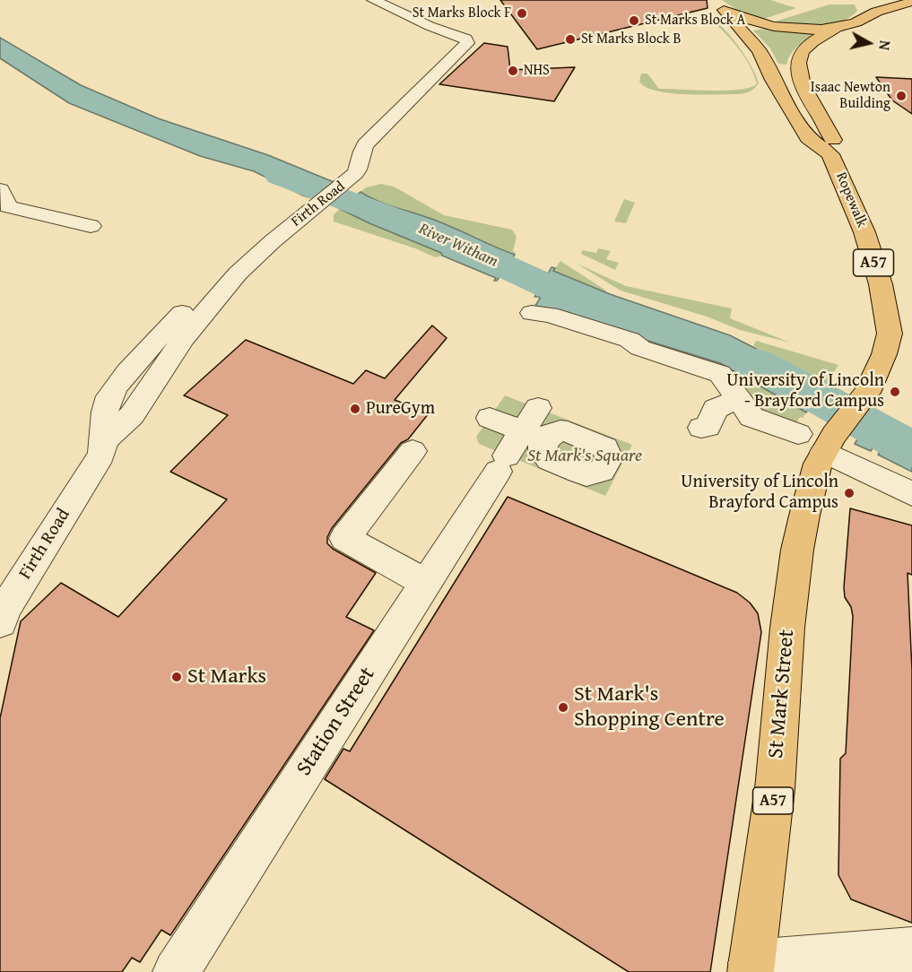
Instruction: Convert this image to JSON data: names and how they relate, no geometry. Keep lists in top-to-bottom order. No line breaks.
{"streets":{"main road":["Ropewalk","A57","St Mark Street"],"street":["Firth Road","Station Street"]},"crossings":[["Ropewalk","St Mark Street"]],"water":["River Witham"],"parks":["St Mark's Square"],"places":["St Marks Block F","St Marks Block A","St Marks Block B","NHS","Isaac Newton Building","University of Lincoln - Brayford Campus","PureGym","University of Lincoln Brayford Campus","St Marks","St Mark's Shopping Centre"],"north":"right"}
